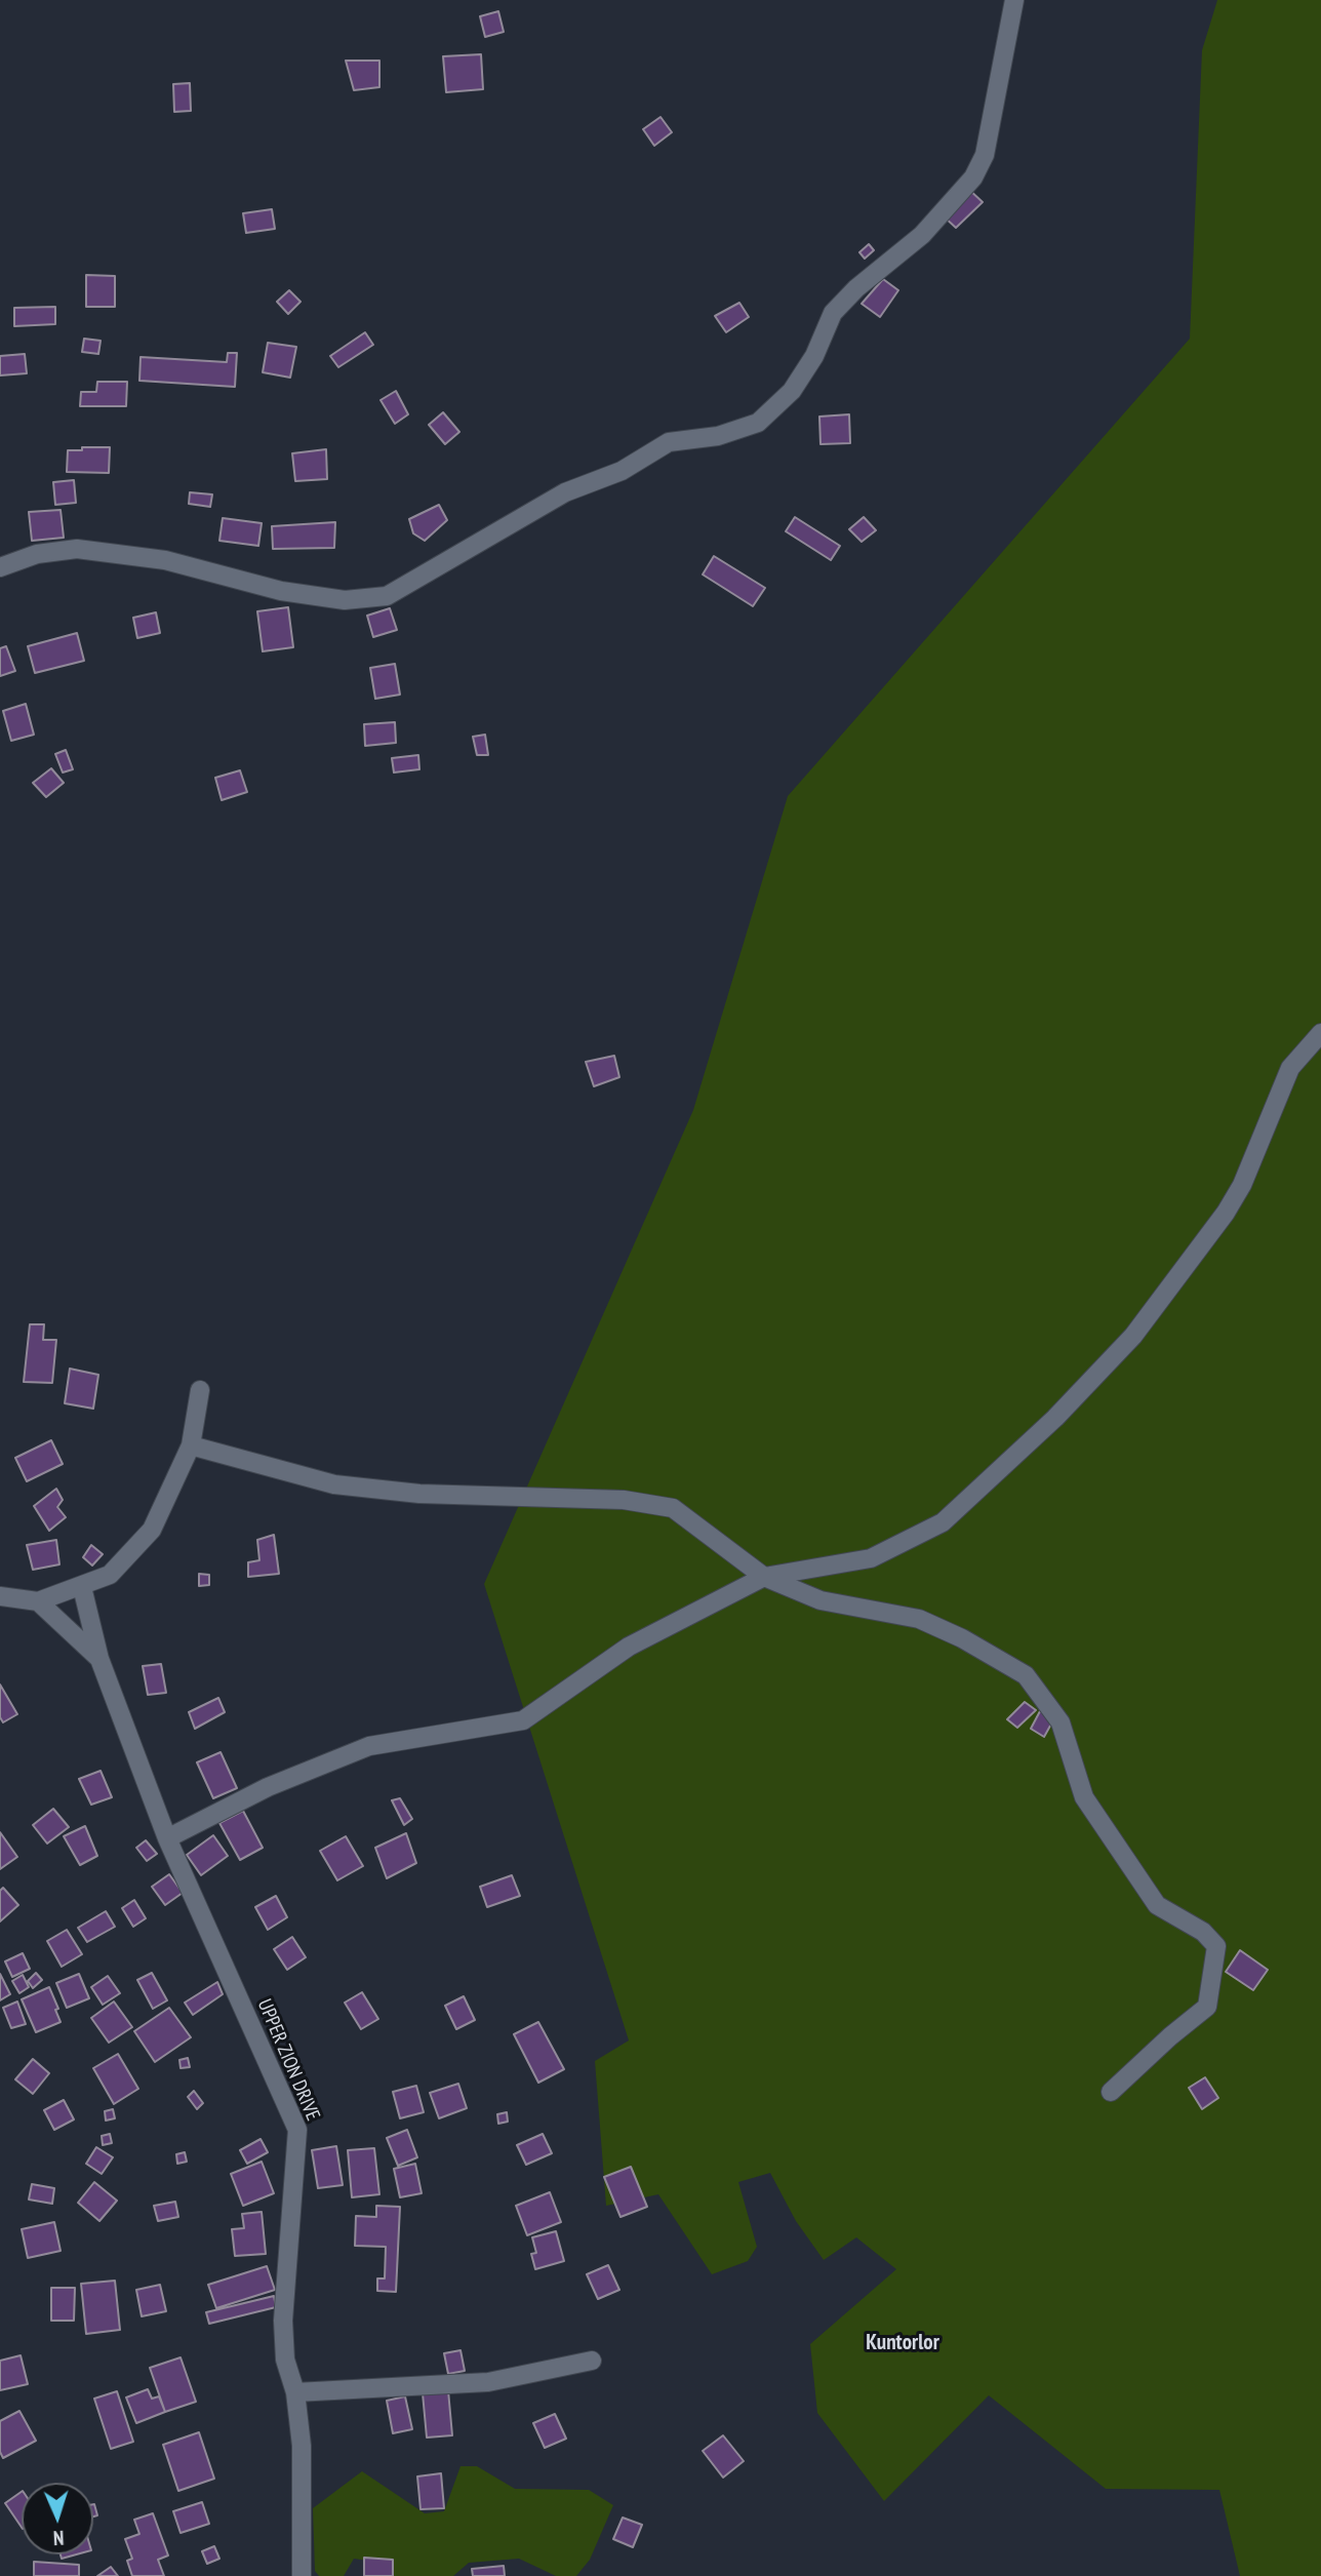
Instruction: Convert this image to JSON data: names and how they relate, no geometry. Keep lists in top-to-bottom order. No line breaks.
{"streets":{"street":["UPPER ZION DRIVE"]},"districts":["Kuntorlor"],"north":"bottom"}
